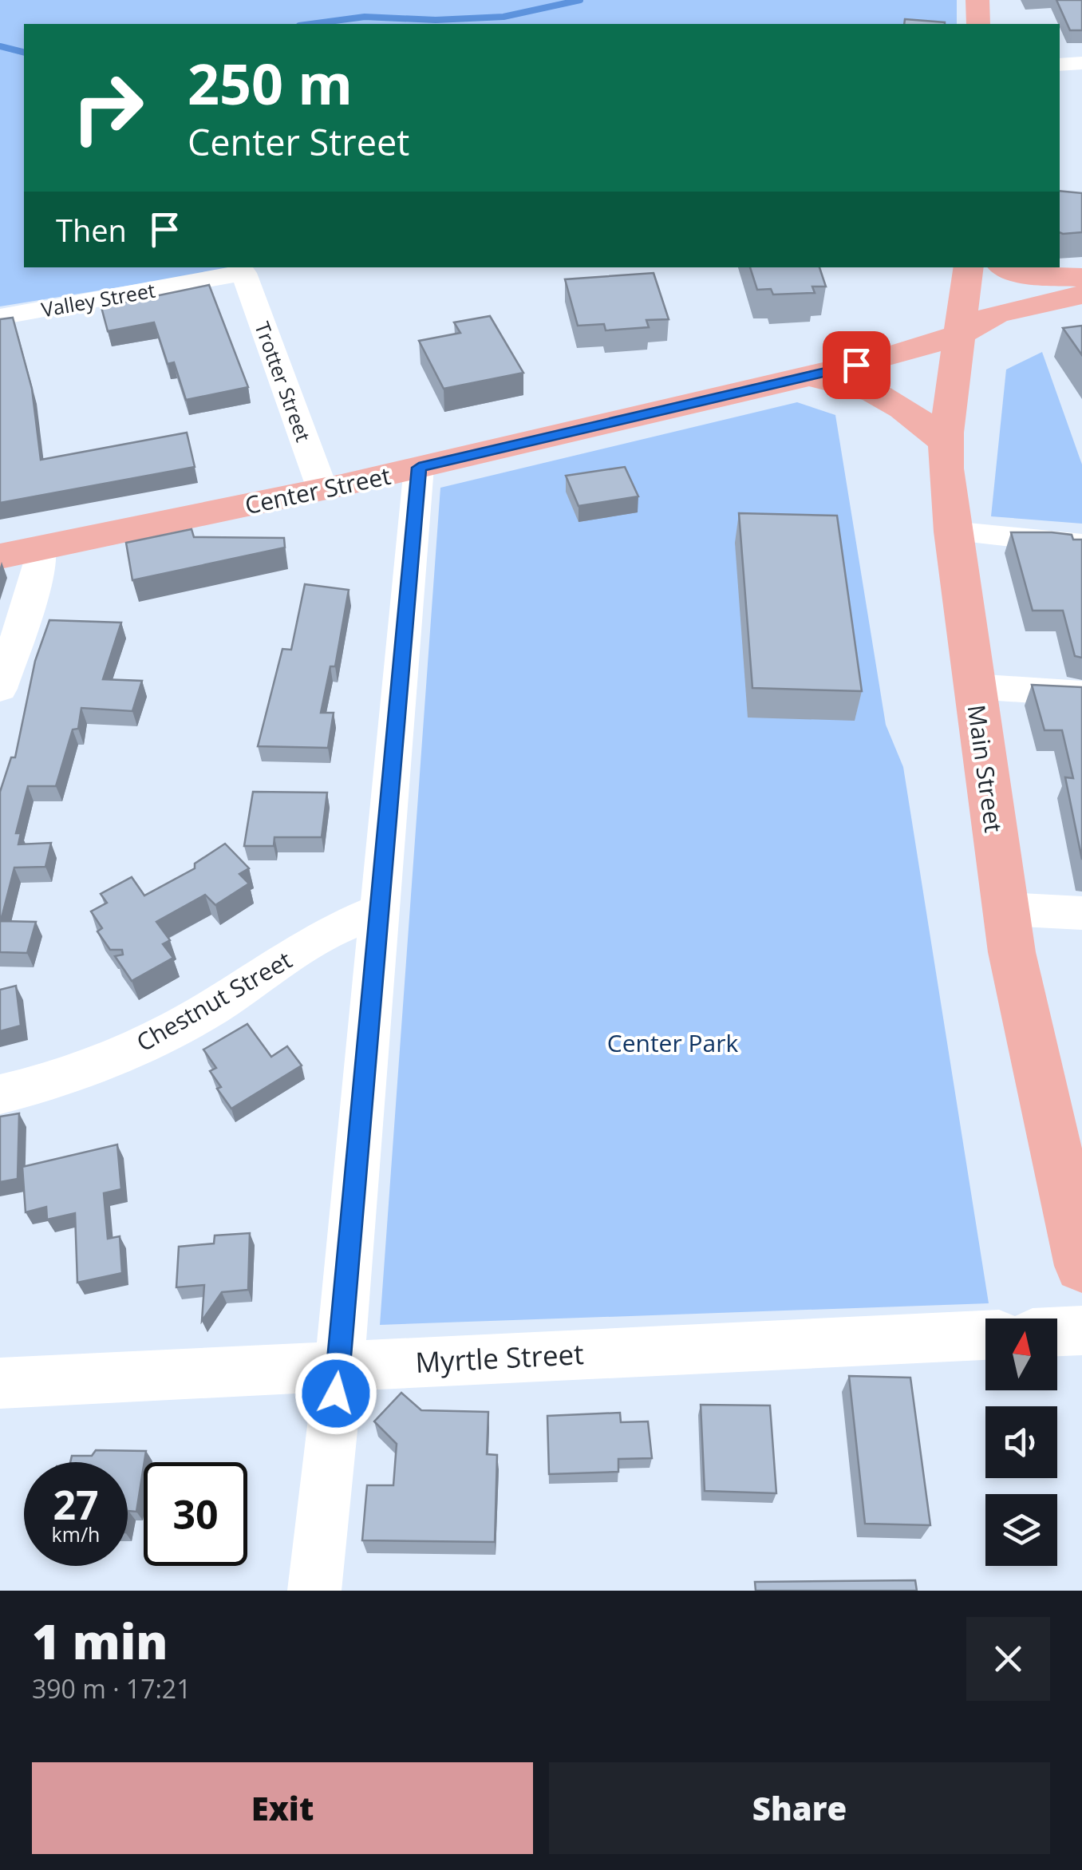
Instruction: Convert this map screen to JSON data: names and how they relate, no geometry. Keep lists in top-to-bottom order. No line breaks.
{"streets":{"main road":["Center Street","Main Street"],"street":["Valley Street","Trotter Street","Chestnut Street","Myrtle Street"]},"crossings":[["Valley Street","Trotter Street"],["Trotter Street","Center Street"],["Center Street","Main Street"]],"parks":["Center Park"],"north":"top","page":{"turn":["250 m","Center Street"],"then":"Then","speed":"27 km/h","limit":"30","heading":["1 min","390 m · 17:21"],"buttons":["Exit","Share"]}}
